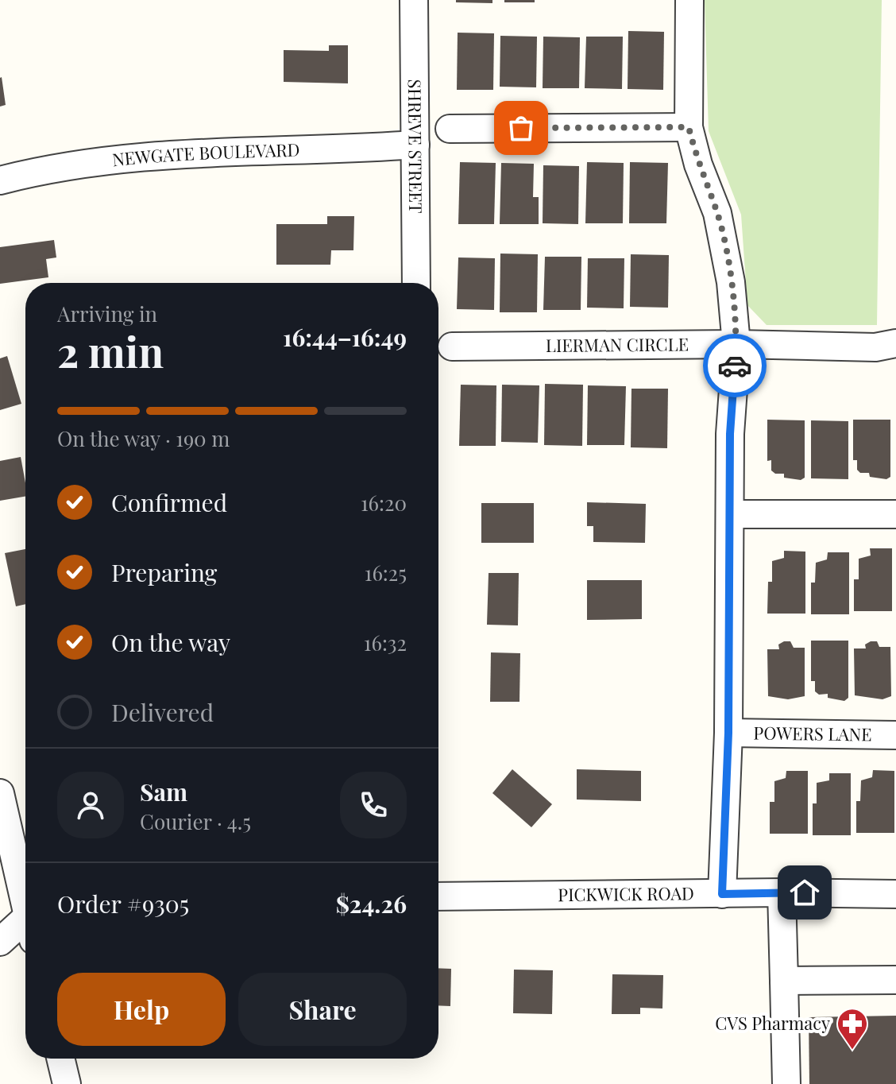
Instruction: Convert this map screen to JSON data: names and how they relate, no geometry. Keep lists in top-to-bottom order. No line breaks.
{"streets":{"street":["SHREVE STREET","NEWGATE BOULEVARD","LIERMAN CIRCLE","POWERS LANE","PICKWICK ROAD"]},"crossings":[["SHREVE STREET","NEWGATE BOULEVARD"]],"places":{"pharmacy":["CVS Pharmacy"]},"page":{"heading":["2 min","Arriving in","16:44–16:49"],"panel":["Sam","Courier · 4.5","Order #9305","$24.26"],"bar":"On the way · 190 m","list":[["Confirmed","16:20"],["Preparing","16:25"],["On the way","16:32"],"Delivered"],"buttons":["Help","Share"]}}
